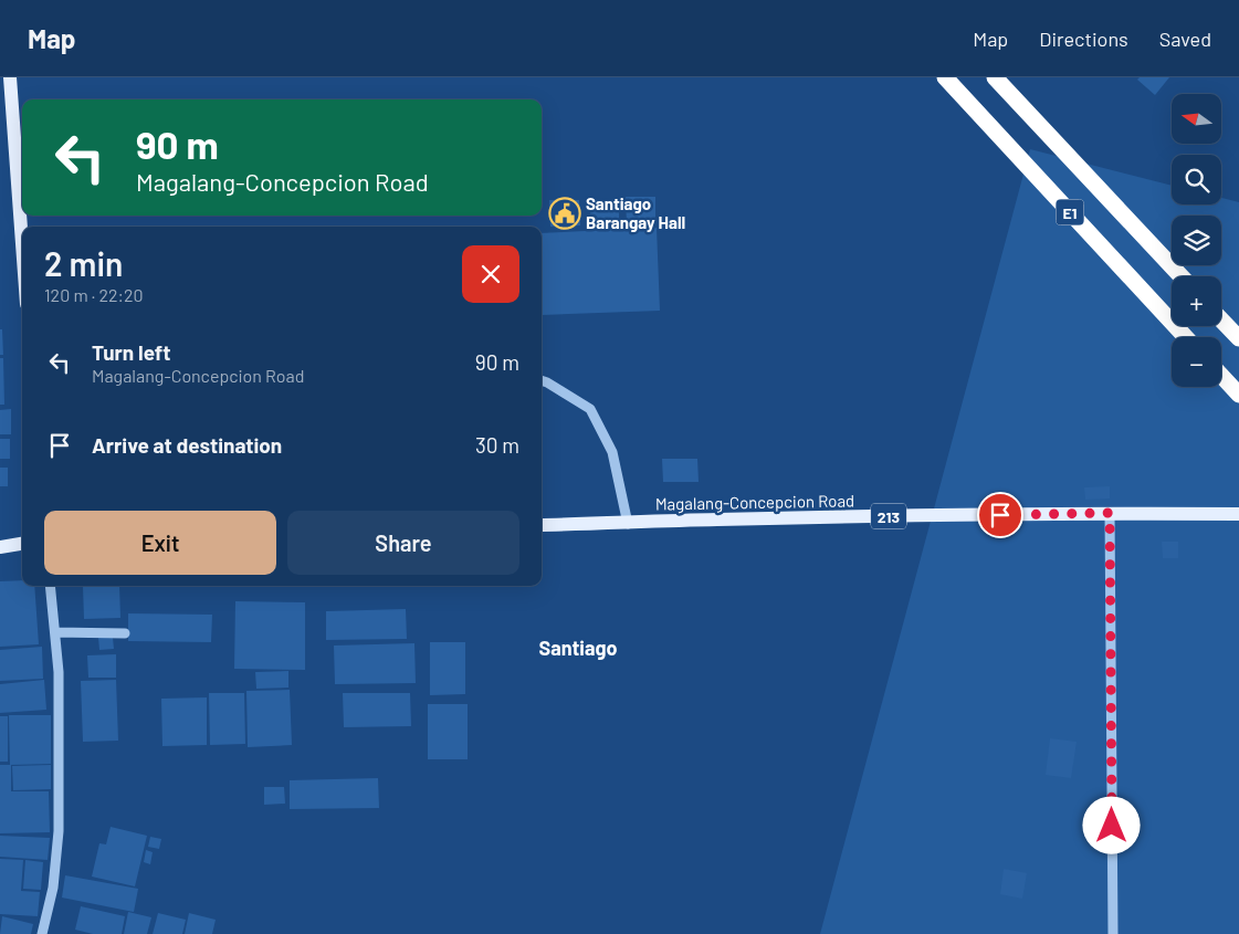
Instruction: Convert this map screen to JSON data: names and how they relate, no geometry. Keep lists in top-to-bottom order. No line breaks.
{"streets":{"highway":["E1"],"main road":["Magalang-Concepcion Road","213"]},"districts":["Santiago"],"places":{"public building":["Santiago Barangay Hall"]},"north":"left","page":{"header":"Map","nav":["Map","Directions","Saved"],"map_buttons":["+","−"],"turn":["90 m","Magalang-Concepcion Road"],"heading":["2 min","120 m · 22:20"],"list":[{"name":"Turn left","note":"Magalang-Concepcion Road","value":"90 m"},{"name":"Arrive at destination","value":"30 m"}],"buttons":["Exit","Share"]}}
